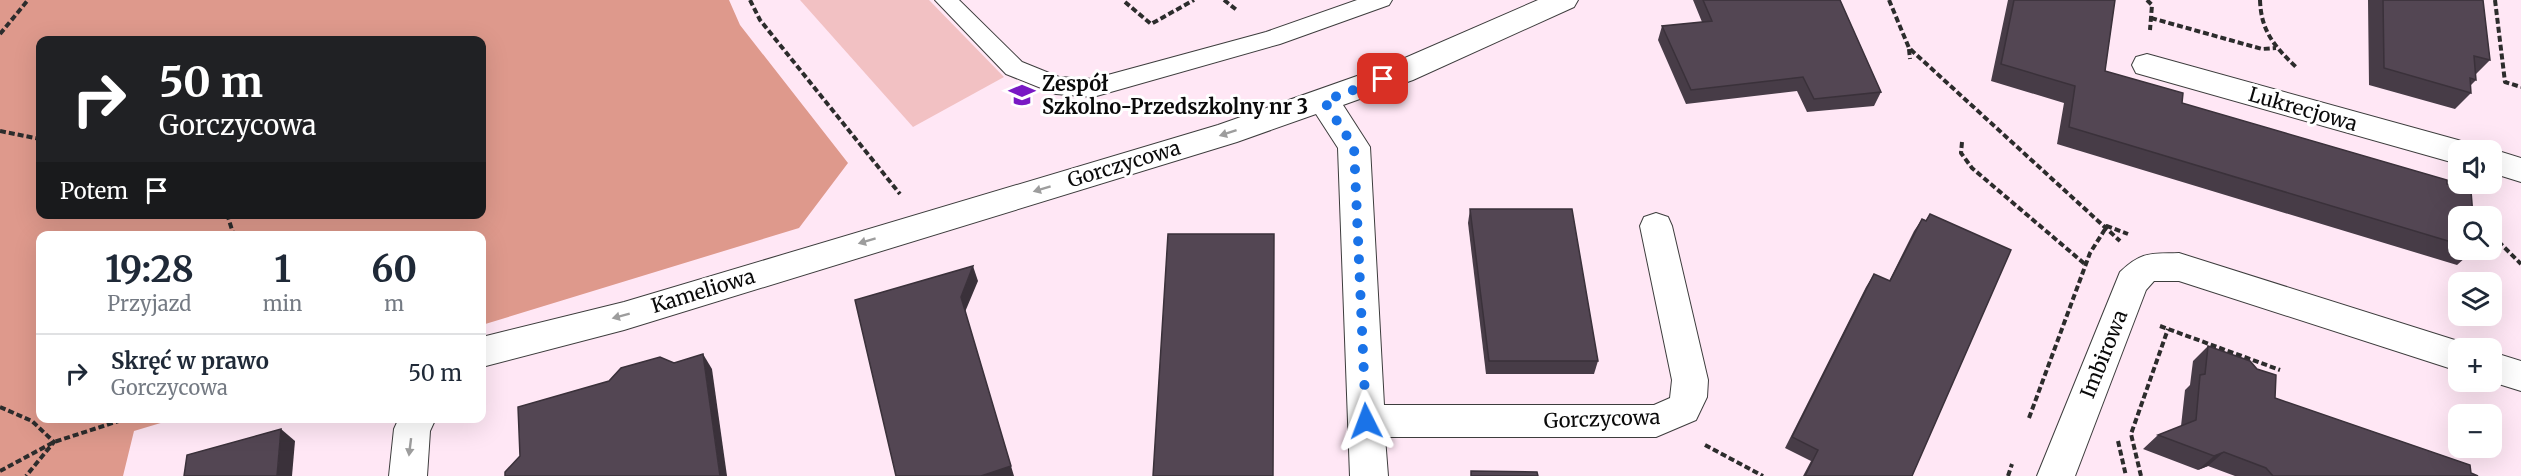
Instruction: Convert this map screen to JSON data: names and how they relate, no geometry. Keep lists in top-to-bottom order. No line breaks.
{"streets":{"street":["Lukrecjowa","Gorczycowa","Kameliowa","Imbirowa"]},"crossings":[["Gorczycowa","Kameliowa"]],"one_way":["Gorczycowa","Kameliowa"],"places":{"school or university":["Zespół Szkolno-Przedszkolny nr 3"]},"page":{"turn":["50 m","Gorczycowa"],"map_buttons":["+","−"],"then":"Potem","eta":["19:28","Przyjazd","1","min","60","m"],"list":[{"name":"Skręć w prawo","note":"Gorczycowa","value":"50 m"}]}}
